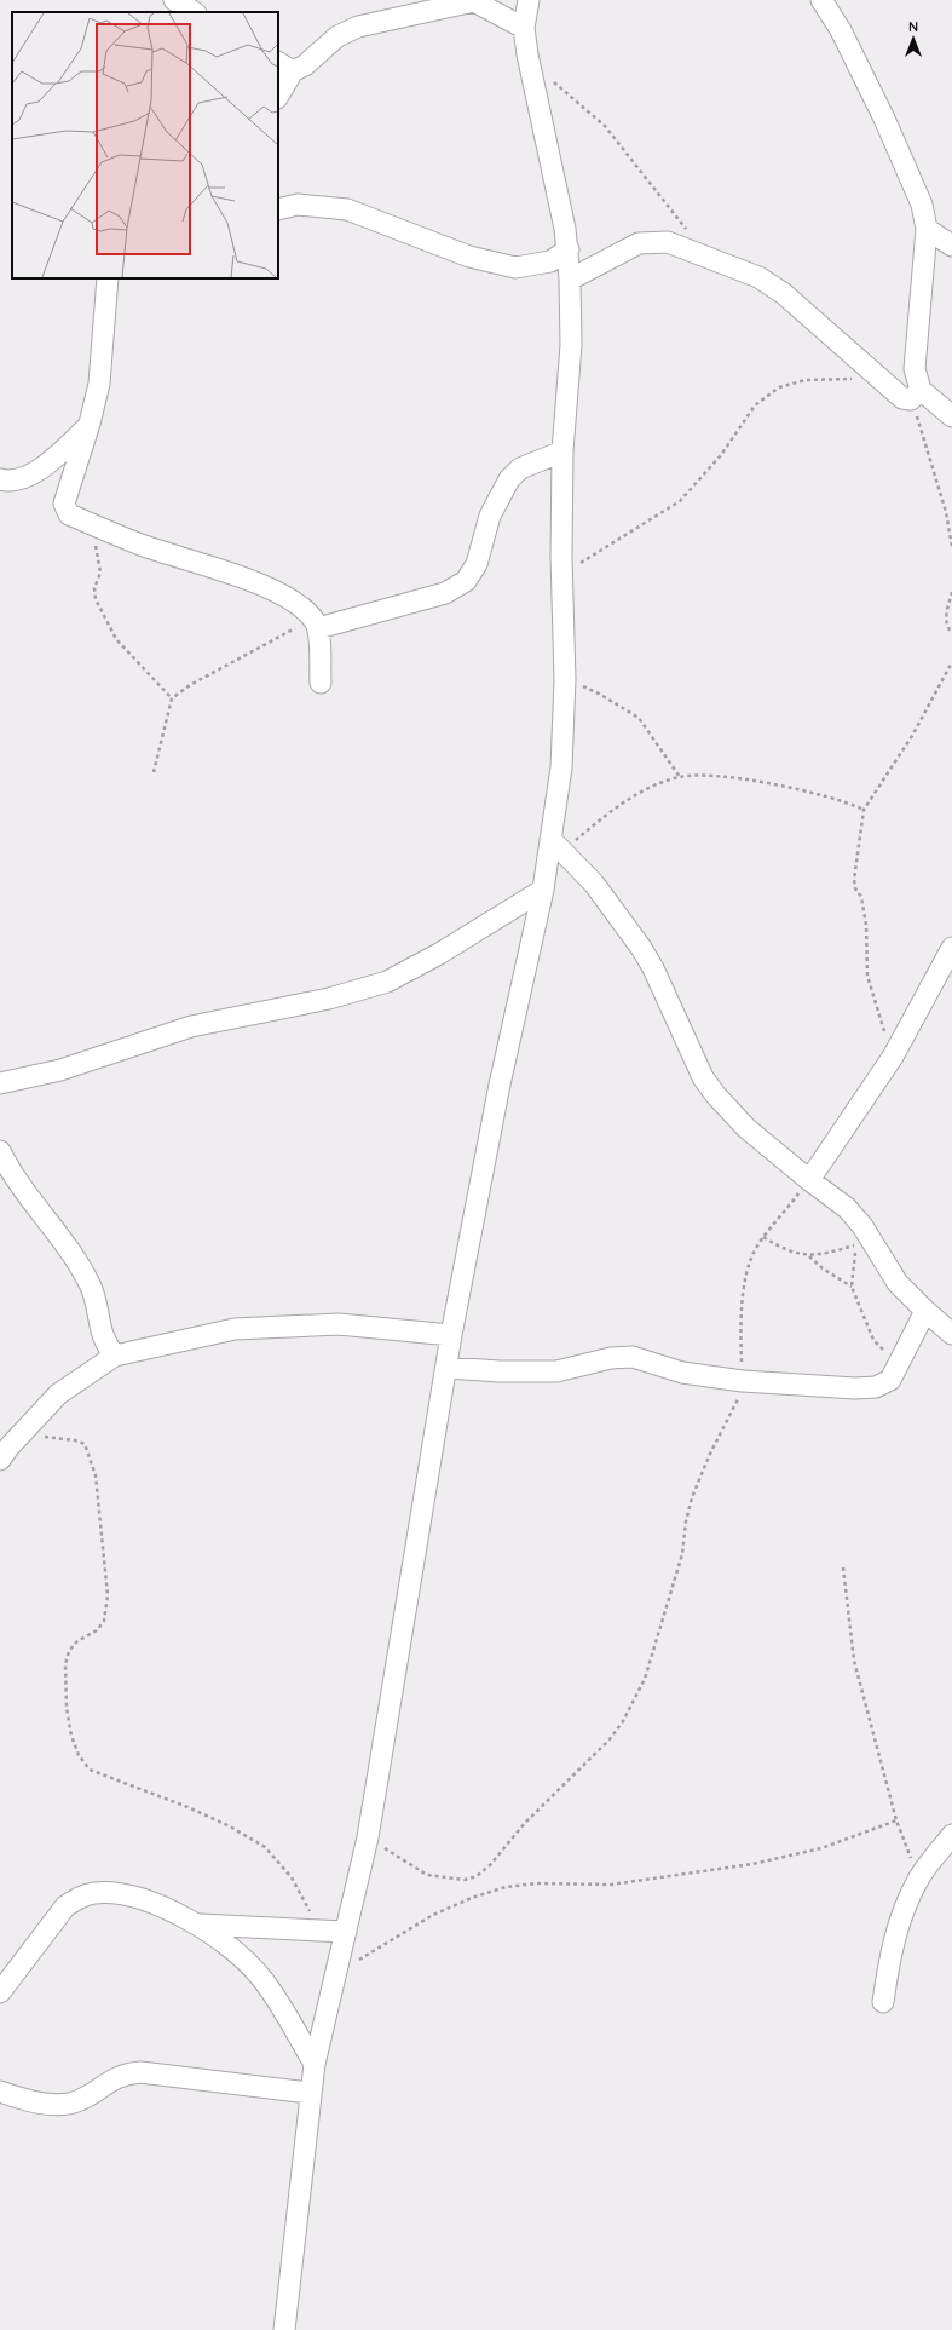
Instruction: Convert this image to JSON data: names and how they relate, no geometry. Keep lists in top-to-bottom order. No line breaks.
{"north":"top"}
